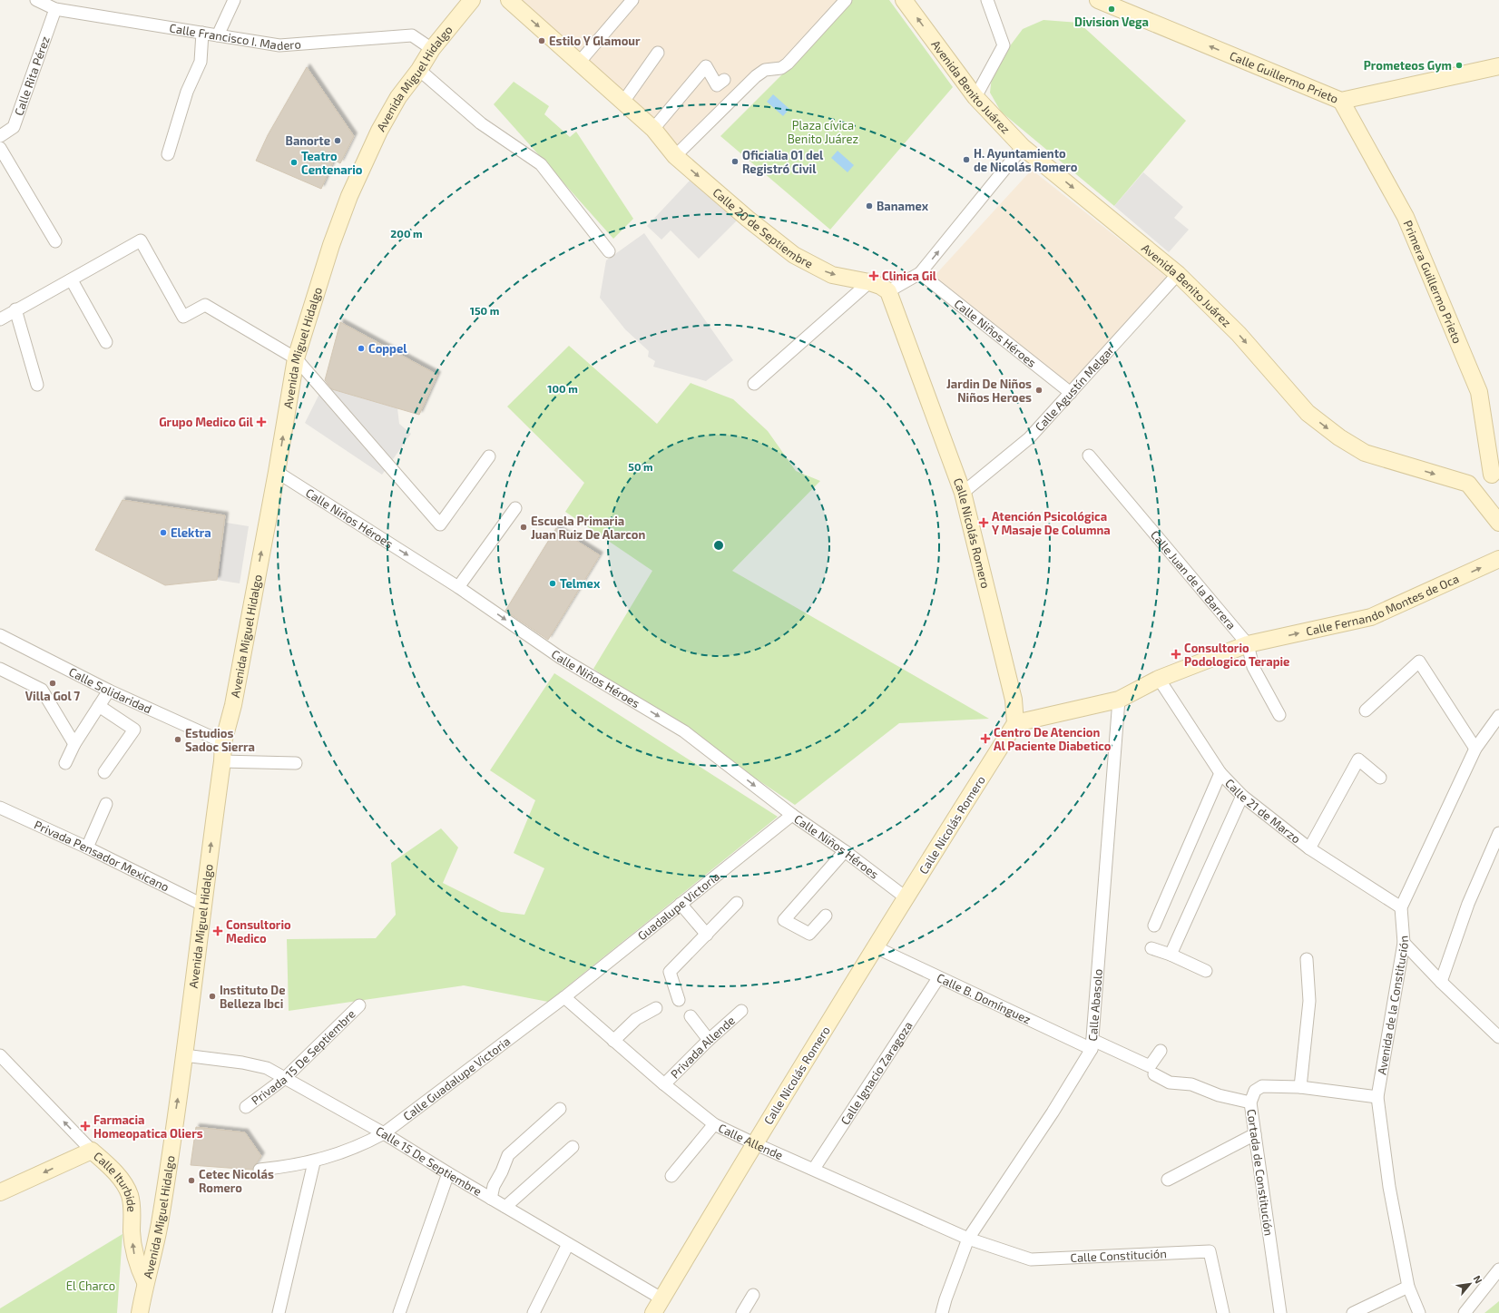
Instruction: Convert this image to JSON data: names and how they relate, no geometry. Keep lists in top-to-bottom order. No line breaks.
{"streets":{"main road":["Calle Guillermo Prieto","Avenida Miguel Hidalgo","Avenida Benito Juárez","Calle 20 de Septiembre","Primera Guillermo Prieto","Calle Nicolás Romero","Calle Fernando Montes de Oca","Calle Iturbide"],"street":["Calle Francisco I. Madero","Calle Rita Pérez","Calle Niños Héroes","Calle Agustín Melgar","Calle Juan de la Barrera","Calle Solidaridad","Calle 21 de Marzo","Privada Pensador Mexicano","Guadalupe Victoria","Calle B. Domínguez","Calle Abasolo","Avenida de la Constitución","Privada Allende","Privada 15 De Septiembre","Calle Ignacio Zaragoza","Calle Guadalupe Victoria","Calle Allende","Calle 15 De Septiembre","Cortada de Constitución","Calle Constitución"]},"crossings":[["Calle Francisco I. Madero","Calle Rita Pérez"],["Calle Francisco I. Madero","Avenida Miguel Hidalgo"],["Calle Guillermo Prieto","Primera Guillermo Prieto"],["Avenida Miguel Hidalgo","Calle Niños Héroes"],["Avenida Miguel Hidalgo","Calle Solidaridad"],["Avenida Miguel Hidalgo","Privada Pensador Mexicano"],["Avenida Miguel Hidalgo","Calle 15 De Septiembre"],["Avenida Miguel Hidalgo","Calle Iturbide"],["Avenida Benito Juárez","Calle Agustín Melgar"],["Calle 20 de Septiembre","Calle Nicolás Romero"],["Calle Niños Héroes","Calle Agustín Melgar"],["Calle Niños Héroes","Calle Nicolás Romero"],["Calle Niños Héroes","Guadalupe Victoria"],["Calle Agustín Melgar","Calle Nicolás Romero"],["Calle Nicolás Romero","Calle Fernando Montes de Oca"],["Calle Nicolás Romero","Calle B. Domínguez"],["Calle Nicolás Romero","Calle Allende"],["Calle Nicolás Romero","Calle 15 De Septiembre"],["Calle Juan de la Barrera","Calle Fernando Montes de Oca"],["Calle Fernando Montes de Oca","Calle 21 de Marzo"],["Calle Fernando Montes de Oca","Calle Abasolo"],["Calle 21 de Marzo","Avenida de la Constitución"],["Guadalupe Victoria","Calle Guadalupe Victoria"],["Guadalupe Victoria","Calle Allende"],["Calle B. Domínguez","Calle Abasolo"],["Calle B. Domínguez","Calle Ignacio Zaragoza"],["Calle Abasolo","Calle Allende"],["Calle Abasolo","Calle Constitución"],["Avenida de la Constitución","Cortada de Constitución"],["Privada Allende","Calle Allende"],["Privada 15 De Septiembre","Calle 15 De Septiembre"],["Calle Ignacio Zaragoza","Calle Allende"],["Calle Guadalupe Victoria","Calle Allende"],["Calle Guadalupe Victoria","Calle 15 De Septiembre"],["Calle Allende","Calle Constitución"]],"one_way":["Calle Guillermo Prieto","Avenida Miguel Hidalgo","Calle 20 de Septiembre","Calle Niños Héroes","Calle Fernando Montes de Oca","Calle Iturbide"],"parks":["Plaza cívica Benito Juárez","El Charco"],"places":{"other":["Division Vega","Estilo Y Glamour","Prometeos Gym","Banorte","H. Ayuntamiento de Nicolás Romero","Oficialia 01 del Registró Civil","Teatro Centenario","Banamex","Coppel","Jardin De Niños Niños Heroes","Escuela Primaria Juan Ruiz De Alarcon","Elektra","Telmex","Villa Gol 7","Estudios Sadoc Sierra","Instituto De Belleza Ibci","Cetec Nicolás Romero"],"health":["Clinica Gil","Grupo Medico Gil","Atención Psicológica Y Masaje De Columna","Consultorio Podologico Terapie","Centro De Atencion Al Paciente Diabetico","Consultorio Medico","Farmacia Homeopatica Oliers"]},"north":"top right","rings":["200 m","150 m","100 m","50 m"]}
